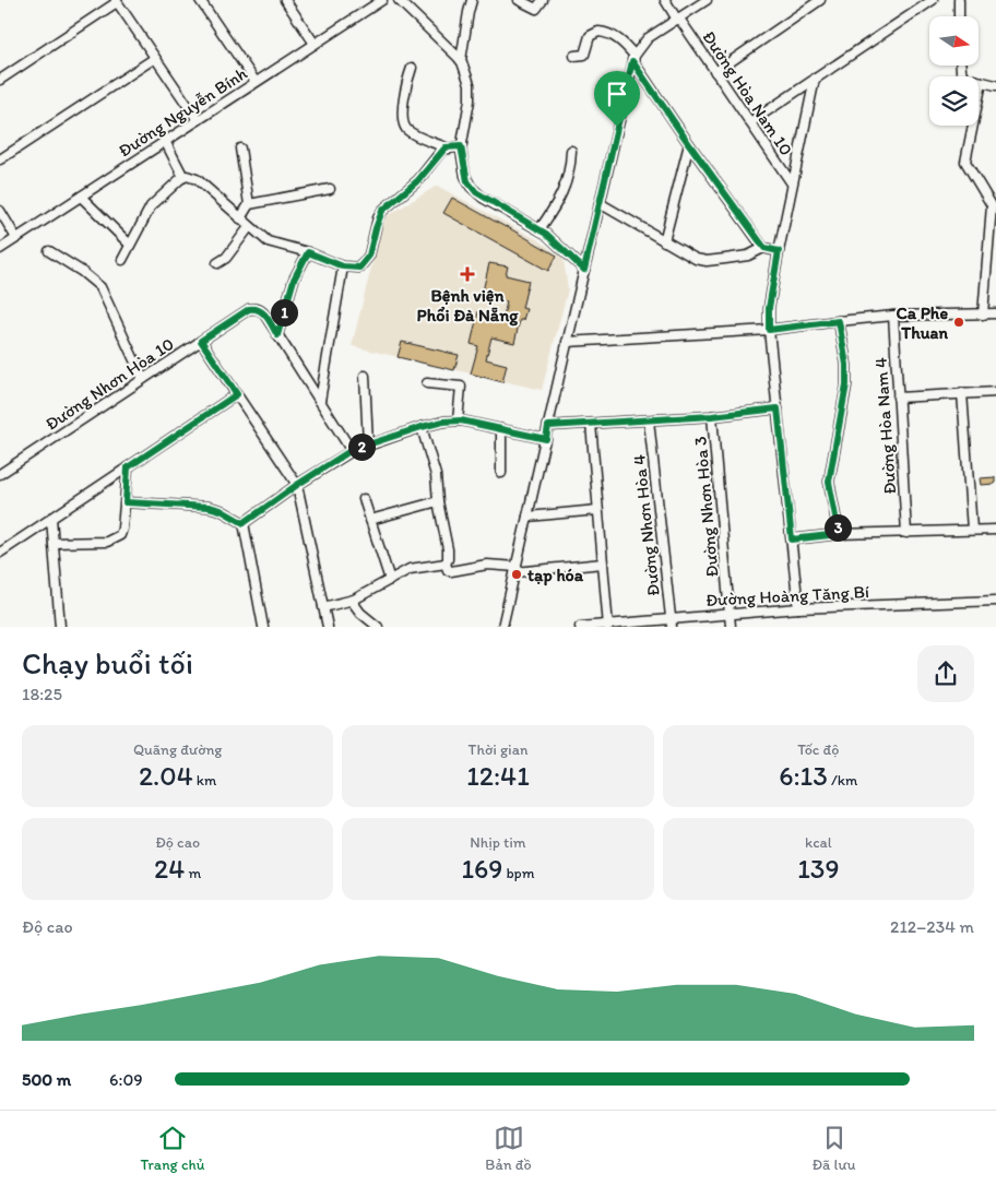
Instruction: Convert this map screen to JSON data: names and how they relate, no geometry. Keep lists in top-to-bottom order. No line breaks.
{"streets":{"street":["Đường Hòa Nam 10","Đường Nguyễn Bính","Đường Nhơn Hòa 10","Đường Hòa Nam 4","Đường Nhơn Hòa 3","Đường Nhơn Hòa 4","Đường Hoàng Tăng Bí"]},"crossings":[["Đường Nhơn Hòa 3","Đường Hoàng Tăng Bí"],["Đường Nhơn Hòa 4","Đường Hoàng Tăng Bí"]],"places":{"health":["Bệnh viện Phổi Đà Nẵng"],"other":["Ca Phe Thuan","tạp hóa"]},"north":"right","page":{"pins":["1","2","3"],"heading":["Chạy buổi tối","18:25"],"stats":[["Quãng đường","2.04 km"],["Thời gian","12:41"],["Tốc độ","6:13 /km"],["Độ cao","24 m"],["Nhịp tim","169 bpm"],["kcal","139"]],"chart":["Độ cao","212–234 m"],"list":[{"name":"500 m","note":"6:09"}],"tabs":["Trang chủ","Bản đồ","Đã lưu"]}}
